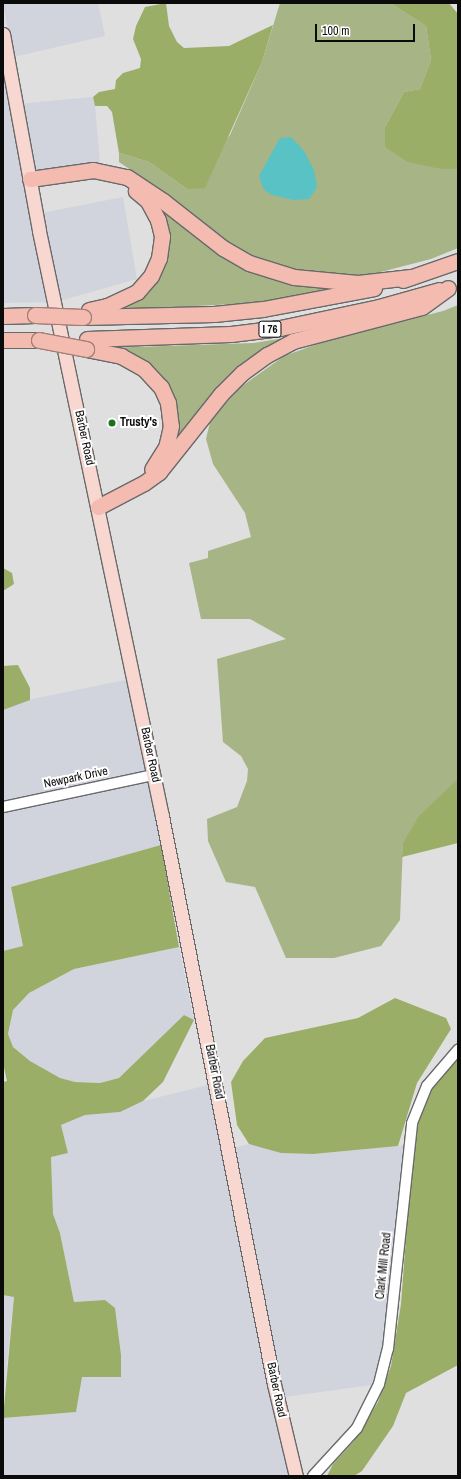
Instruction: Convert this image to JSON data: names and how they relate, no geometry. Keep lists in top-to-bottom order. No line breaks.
{"streets":{"highway":["I 76"],"main road":["Barber Road"],"street":["Newpark Drive","Clark Mill Road"]},"crossings":[["Barber Road","Newpark Drive"]],"places":["Trusty's"],"scale_bar":"100 m"}
